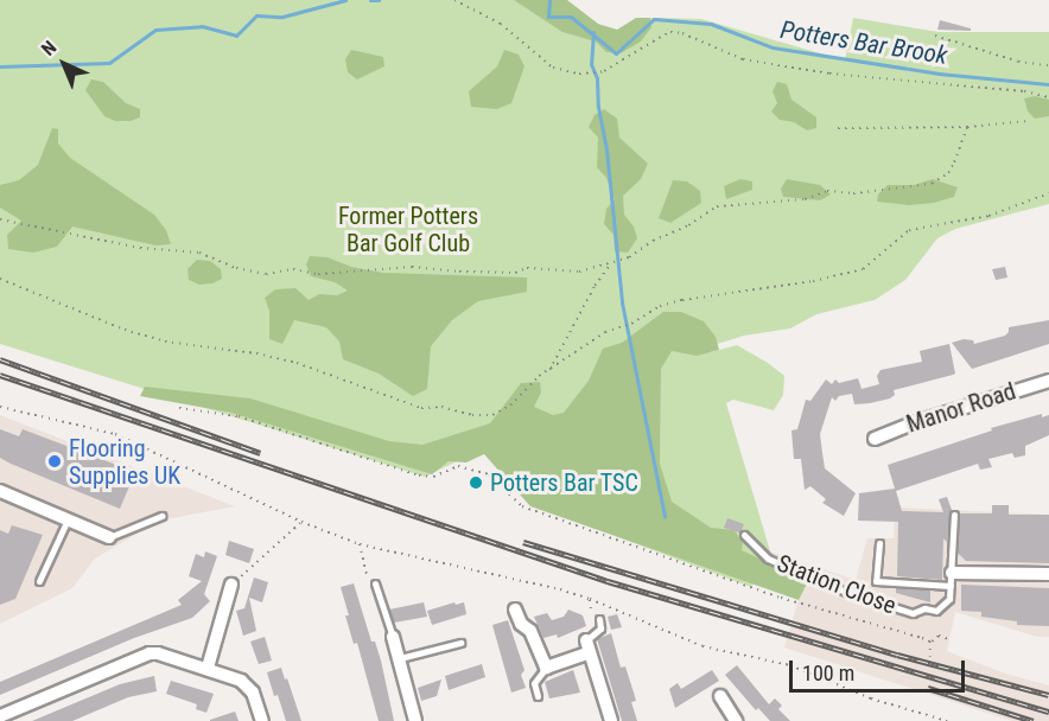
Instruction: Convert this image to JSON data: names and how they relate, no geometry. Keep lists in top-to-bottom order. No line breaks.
{"streets":{"street":["Manor Road"],"lane":["Station Close"]},"water":["Potters Bar Brook"],"parks":["Former Potters Bar Golf Club"],"places":["Flooring Supplies UK","Potters Bar TSC"],"scale_bar":"100 m","north":"top left"}
